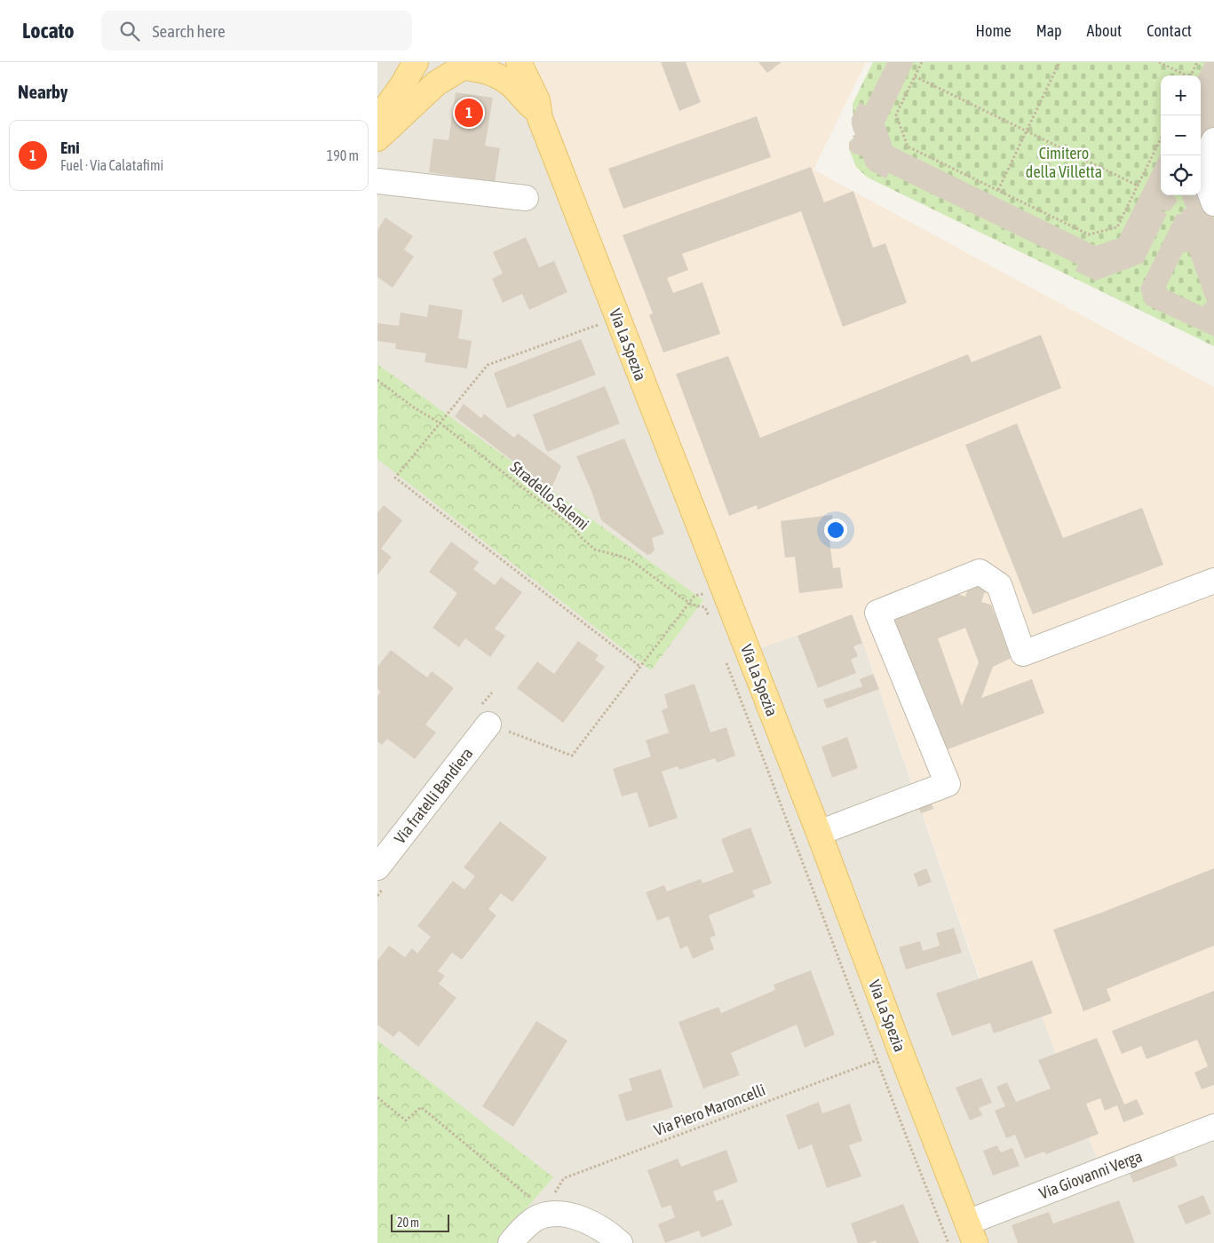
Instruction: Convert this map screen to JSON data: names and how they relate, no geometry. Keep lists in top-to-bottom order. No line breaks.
{"streets":{"main road":["Via La Spezia"],"street":["Via fratelli Bandiera","Via Giovanni Verga"],"path":["Stradello Salemi","Via Piero Maroncelli"]},"crossings":[["Via La Spezia","Via Giovanni Verga"]],"parks":["Cimitero della Villetta"],"scale_bar":"20 m","page":{"header":"Locato","search":"Search here","nav":["Home","Map","About","Contact"],"heading":"Nearby","map_buttons":["+","−"],"pins":"1","list":[{"mark":"1","name":"Eni","note":"Fuel · Via Calatafimi","value":"190 m"}],"scale":"20 m"}}
